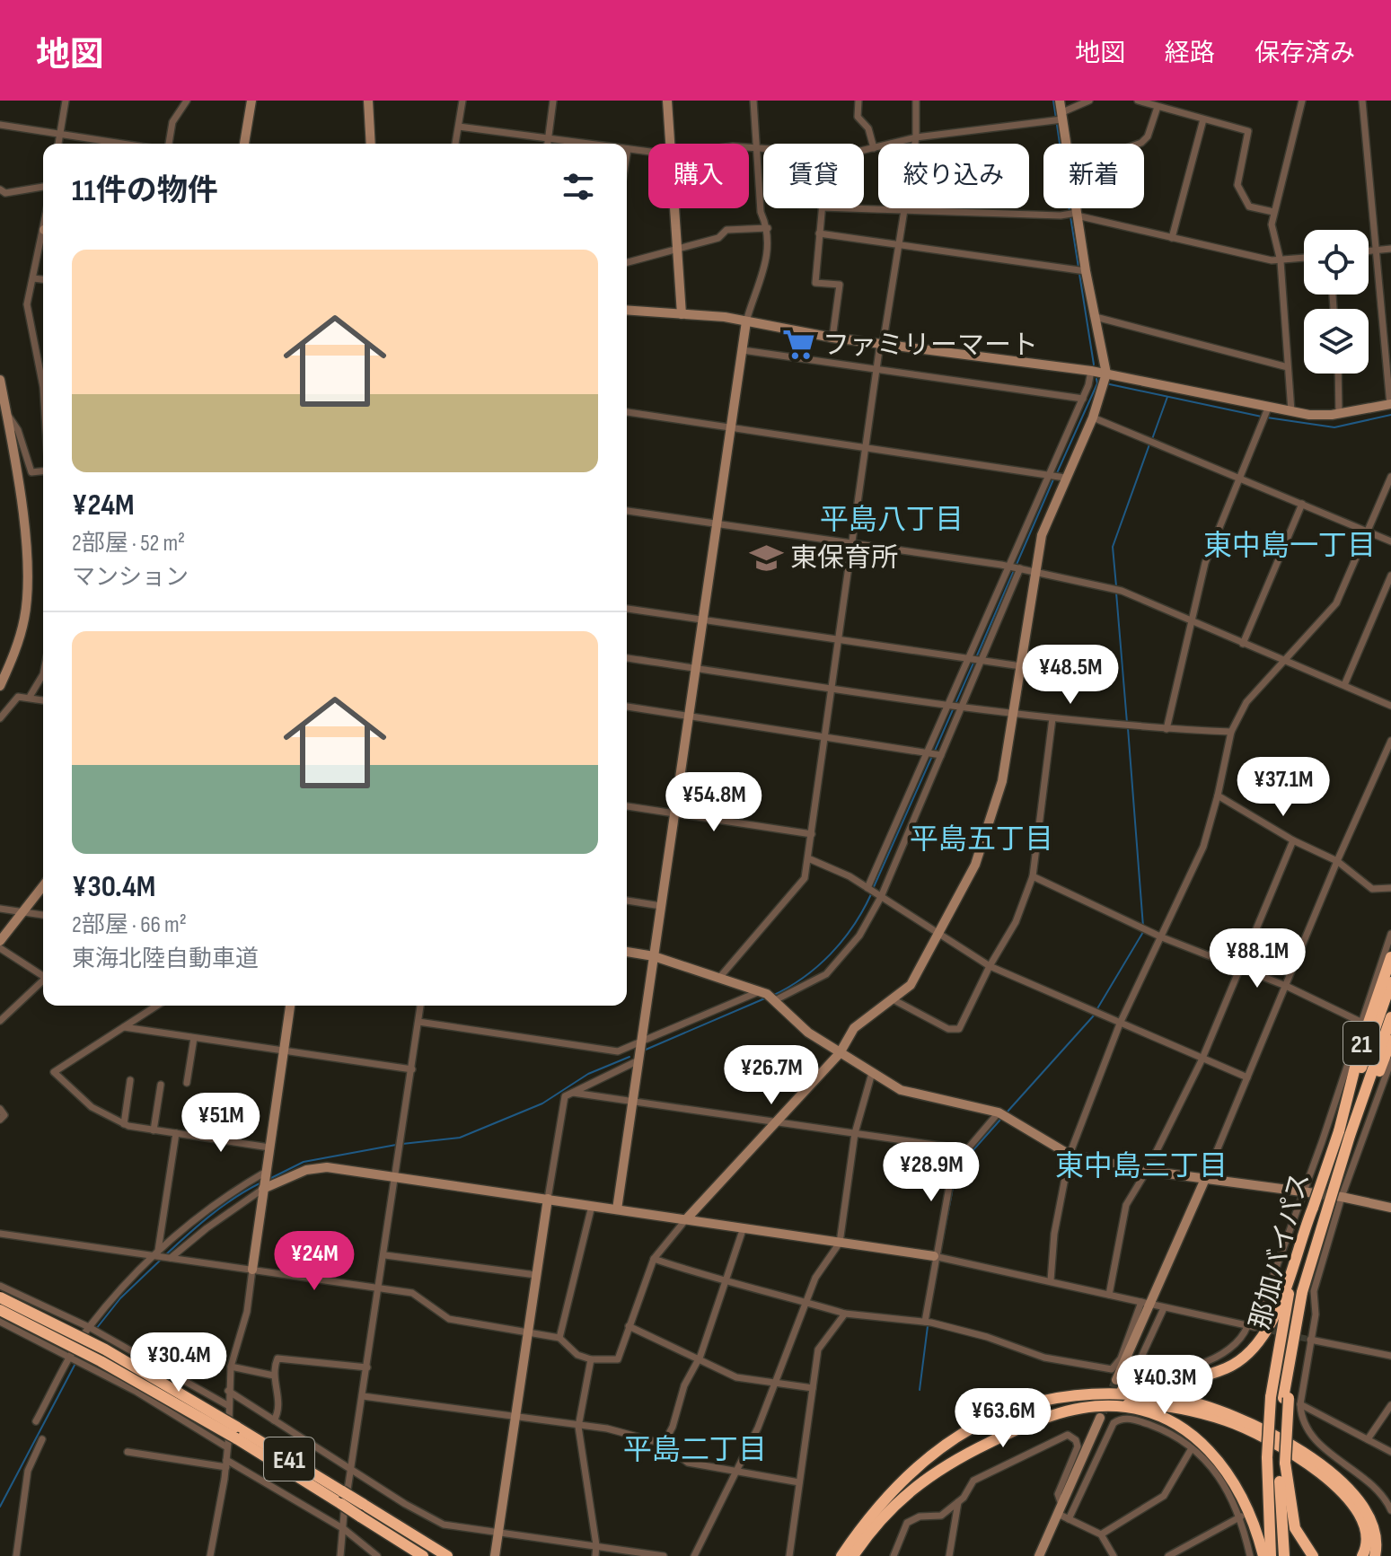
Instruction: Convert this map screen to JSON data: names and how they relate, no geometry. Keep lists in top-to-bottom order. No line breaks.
{"streets":{"highway":["21","那加バイパス","E41"]},"crossings":[["21","那加バイパス"]],"districts":["平島八丁目","東中島一丁目","平島五丁目","東中島三丁目","平島二丁目"],"places":{"supermarket":["ファミリーマート"],"school or university":["東保育所"]},"page":{"header":"地図","nav":["地図","経路","保存済み"],"chip":["購入","賃貸","絞り込み","新着"],"heading":"11件の物件","list":[{"name":"¥24M","note":"2部屋 · 52 m² · マンション"},{"name":"¥30.4M","note":"2部屋 · 66 m² · 東海北陸自動車道"}],"price":["¥48.5M","¥37.1M","¥54.8M","¥88.1M","¥26.7M","¥51M","¥28.9M","¥24M","¥30.4M","¥40.3M","¥63.6M"]}}
